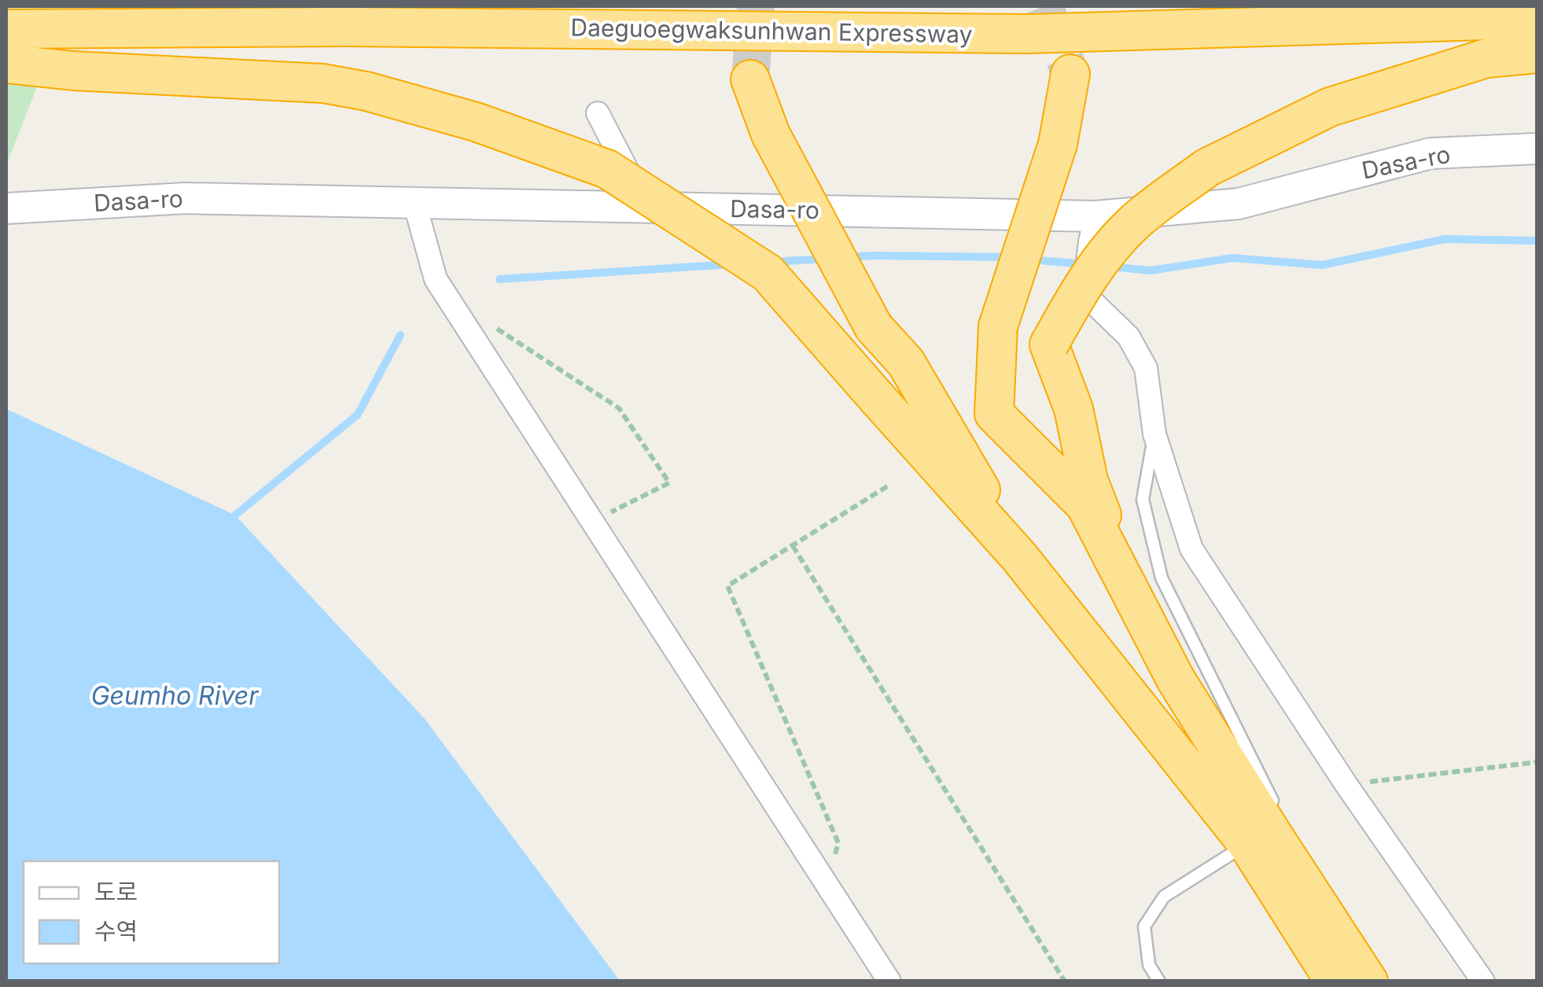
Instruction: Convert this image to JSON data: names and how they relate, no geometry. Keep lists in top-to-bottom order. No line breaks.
{"streets":{"highway":["Daeguoegwaksunhwan Expressway"],"street":["Dasa-ro"]},"water":["Geumho River"],"legend":["도로","수역"]}
